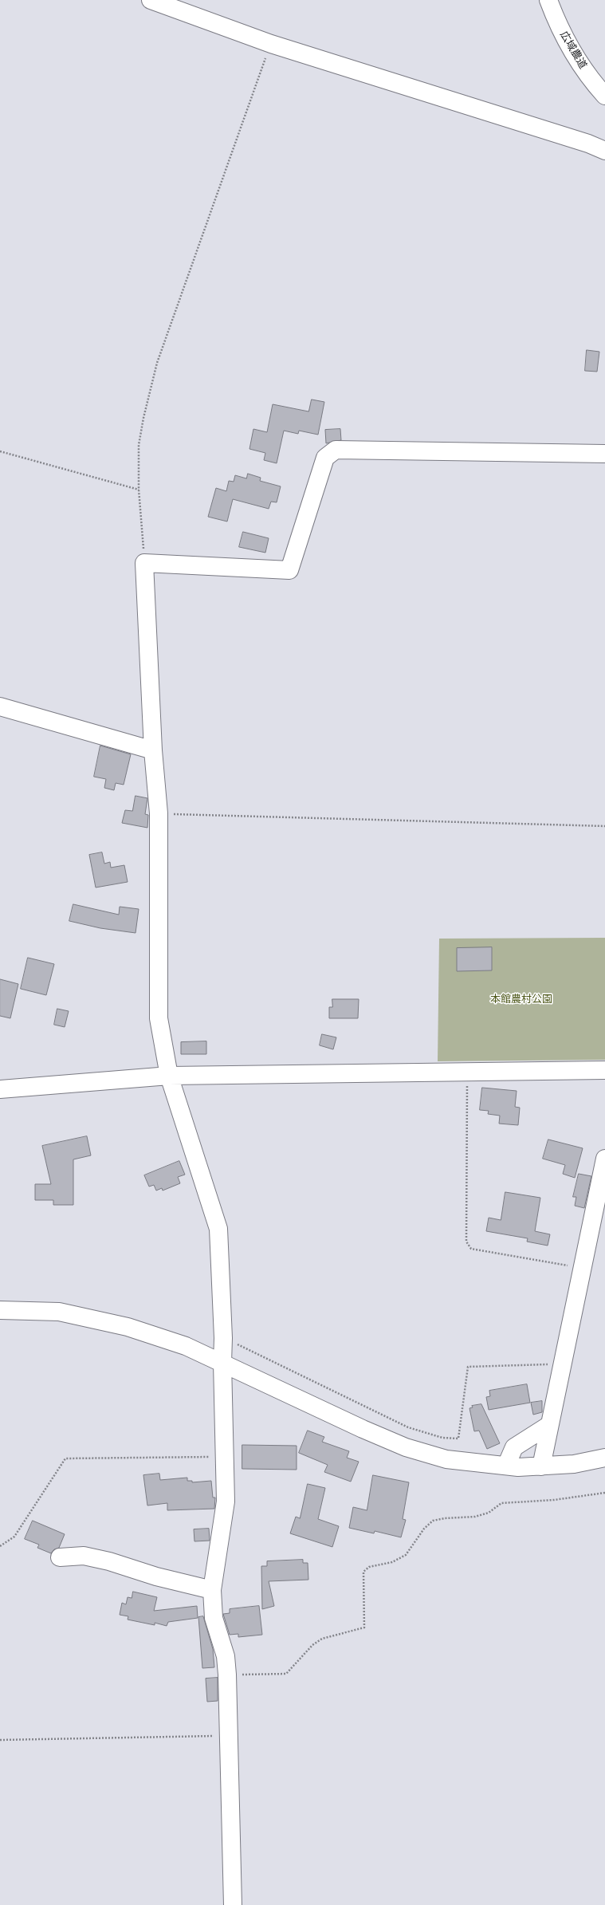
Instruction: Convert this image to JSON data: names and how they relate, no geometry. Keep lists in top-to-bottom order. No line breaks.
{"streets":{"street":["広域農道"]},"parks":["本館農村公園"]}
